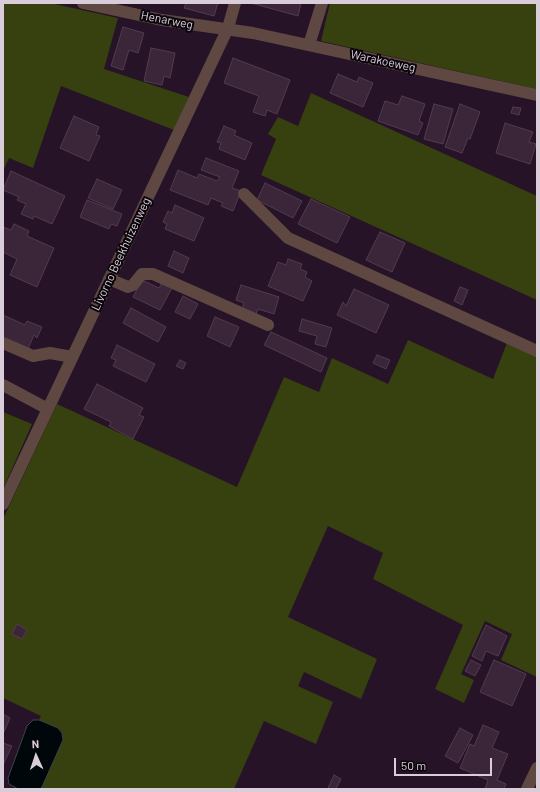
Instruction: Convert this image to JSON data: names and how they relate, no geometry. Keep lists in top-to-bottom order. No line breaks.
{"streets":{"street":["Henarweg","Warakoeweg","Livorno Beekhuizenweg"]},"crossings":[["Henarweg","Warakoeweg"],["Henarweg","Livorno Beekhuizenweg"],["Warakoeweg","Livorno Beekhuizenweg"]],"scale_bar":"50 m","north":"top"}
